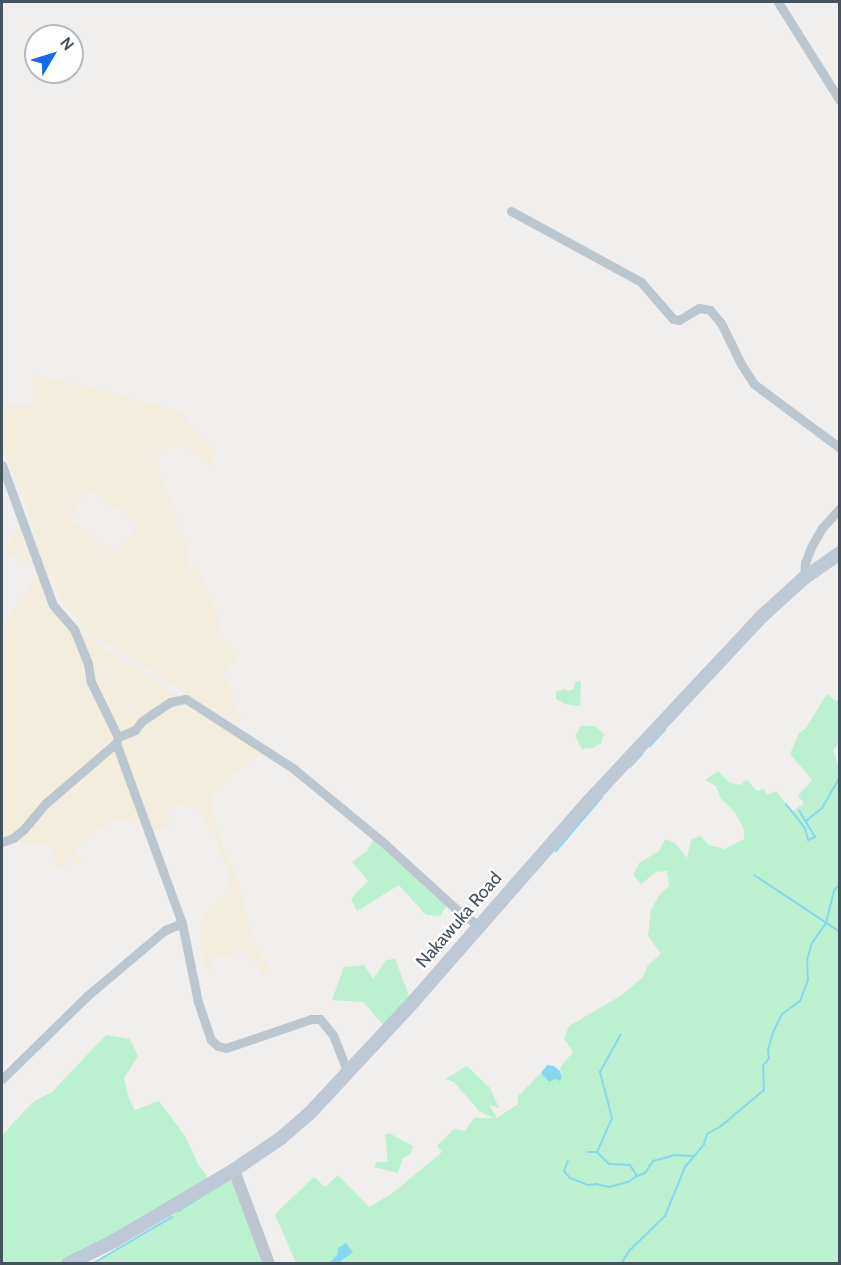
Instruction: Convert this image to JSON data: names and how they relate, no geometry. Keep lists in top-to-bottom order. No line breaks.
{"streets":{"main road":["Nakawuka Road"]},"north":"top right"}
